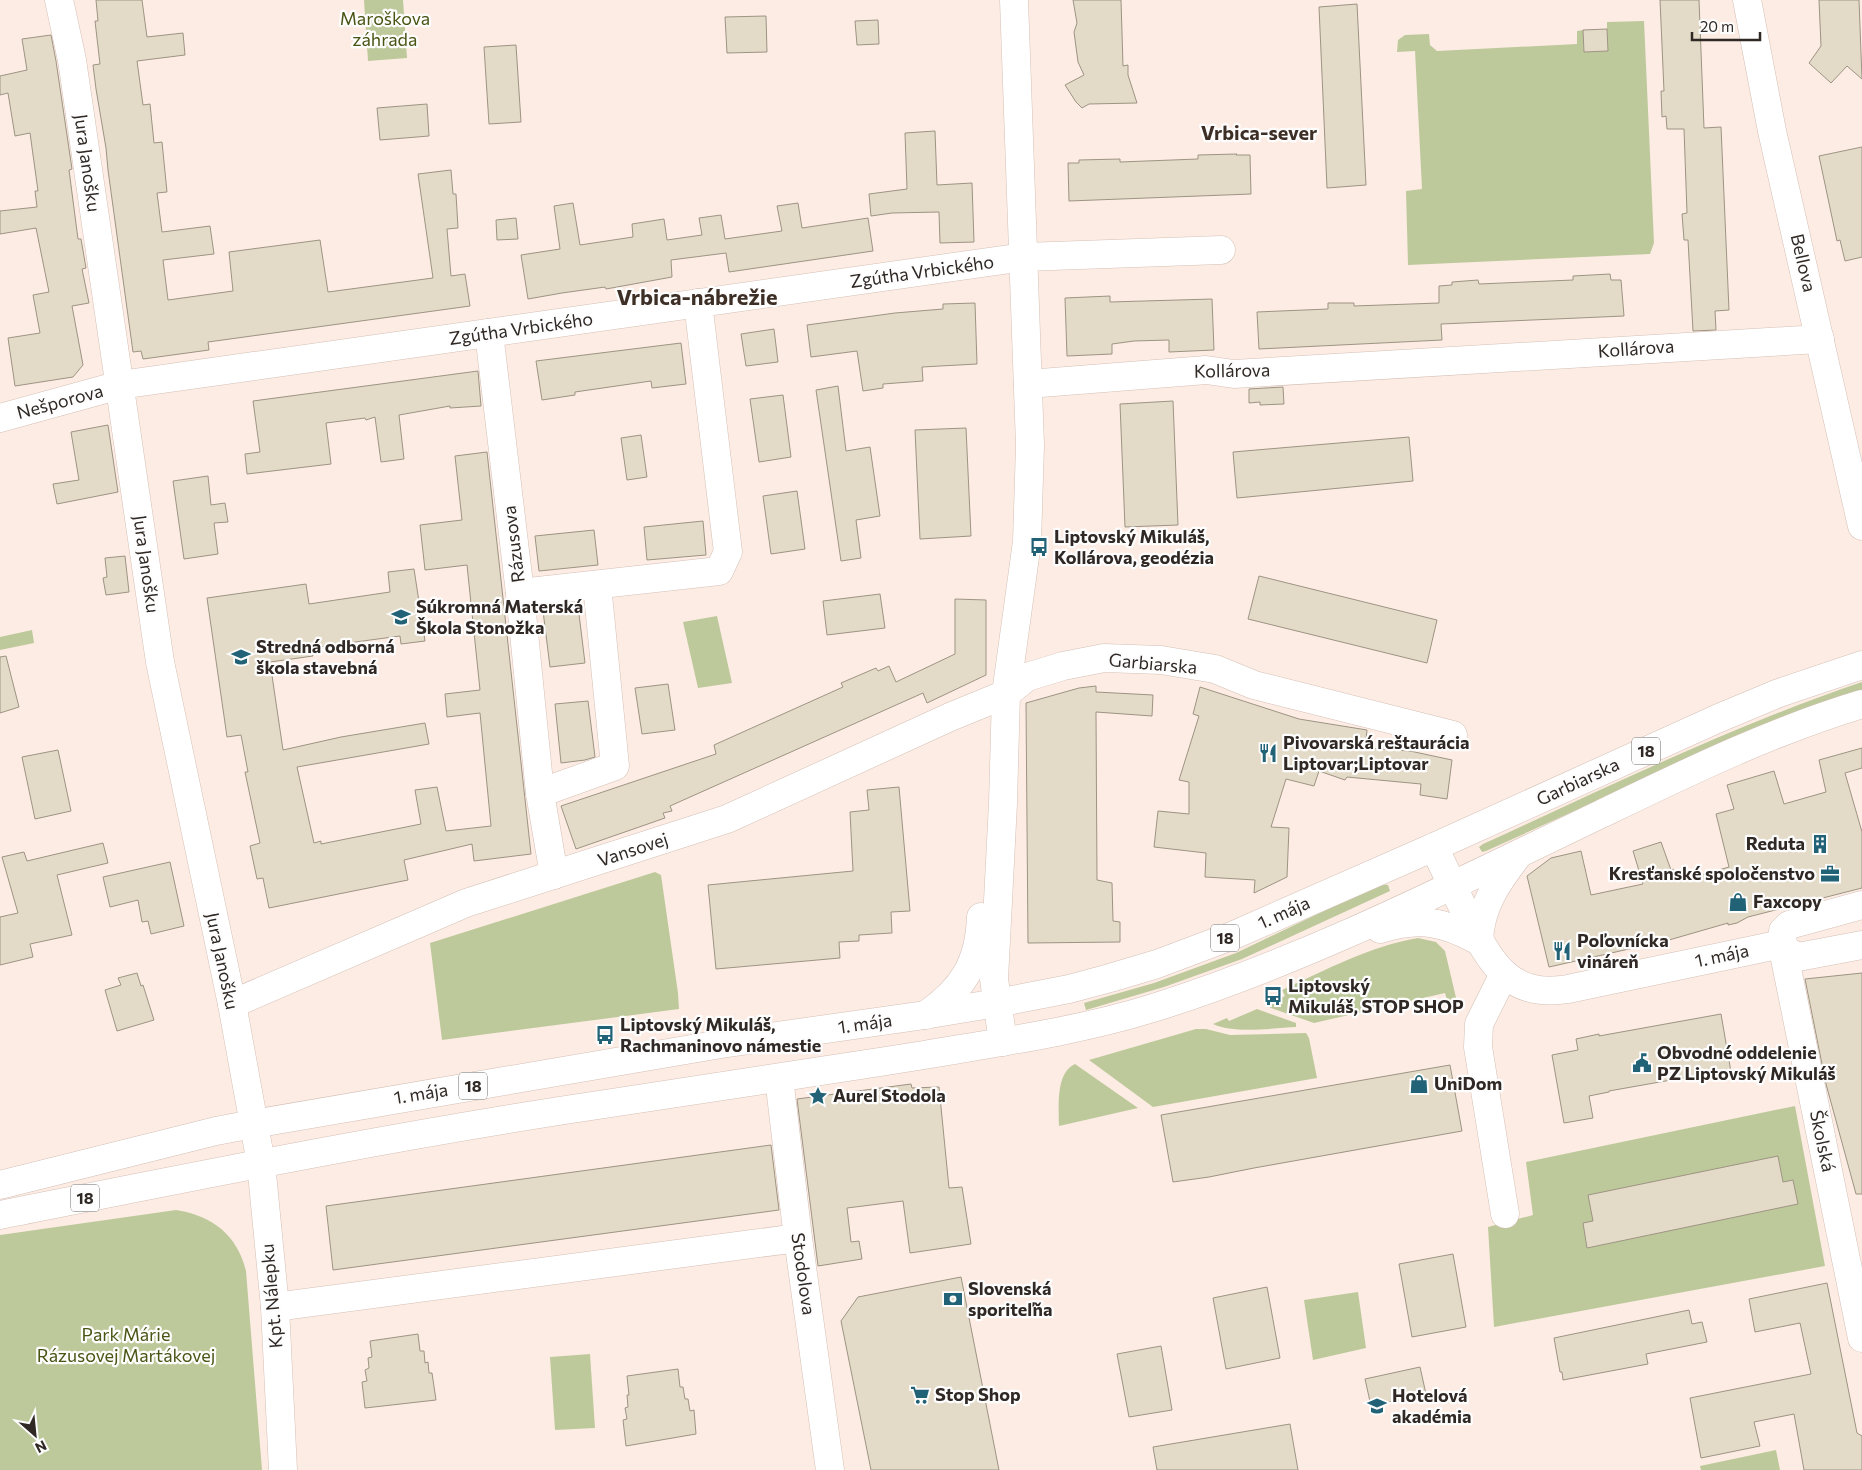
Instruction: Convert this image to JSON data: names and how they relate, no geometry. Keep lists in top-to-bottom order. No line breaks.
{"streets":{"street":["Jura Janošku","Bellova","Zgútha Vrbického","Kollárova","Nešporova","Rázusova","Garbiarska","18","Vansovej","1. mája","Školská","Stodolova","Kpt. Nálepku"]},"crossings":[["Jura Janošku","Zgútha Vrbického"],["Jura Janošku","Nešporova"],["Jura Janošku","Vansovej"],["Jura Janošku","1. mája"],["Jura Janošku","Kpt. Nálepku"],["Bellova","Kollárova"],["Zgútha Vrbického","Nešporova"],["Zgútha Vrbického","Rázusova"],["Rázusova","Vansovej"],["Garbiarska","Vansovej"],["Garbiarska","1. mája"],["18","1. mája"],["18","Stodolova"],["18","Kpt. Nálepku"],["1. mája","Školská"],["1. mája","Kpt. Nálepku"]],"districts":["Vrbica-sever","Vrbica-nábrežie"],"parks":["Maroškova záhrada","Park Márie Rázusovej Martákovej"],"places":{"bus stop":["Liptovský Mikuláš, Kollárova, geodézia","Liptovský Mikuláš, STOP SHOP","Liptovský Mikuláš, Rachmaninovo námestie"],"school or university":["Súkromná Materská Škola Stonožka","Stredná odborná škola stavebná","Hotelová akadémia"],"restaurant":["Pivovarská reštaurácia Liptovar;Liptovar","Poľovnícka vináreň"],"building":["Reduta"],"office":["Kresťanské spoločenstvo"],"shop":["Faxcopy","UniDom"],"public building":["Obvodné oddelenie PZ Liptovský Mikuláš"],"place":["Aurel Stodola"],"bank":["Slovenská sporiteľňa"],"supermarket":["Stop Shop"]},"scale_bar":"20 m","north":"bottom right"}
